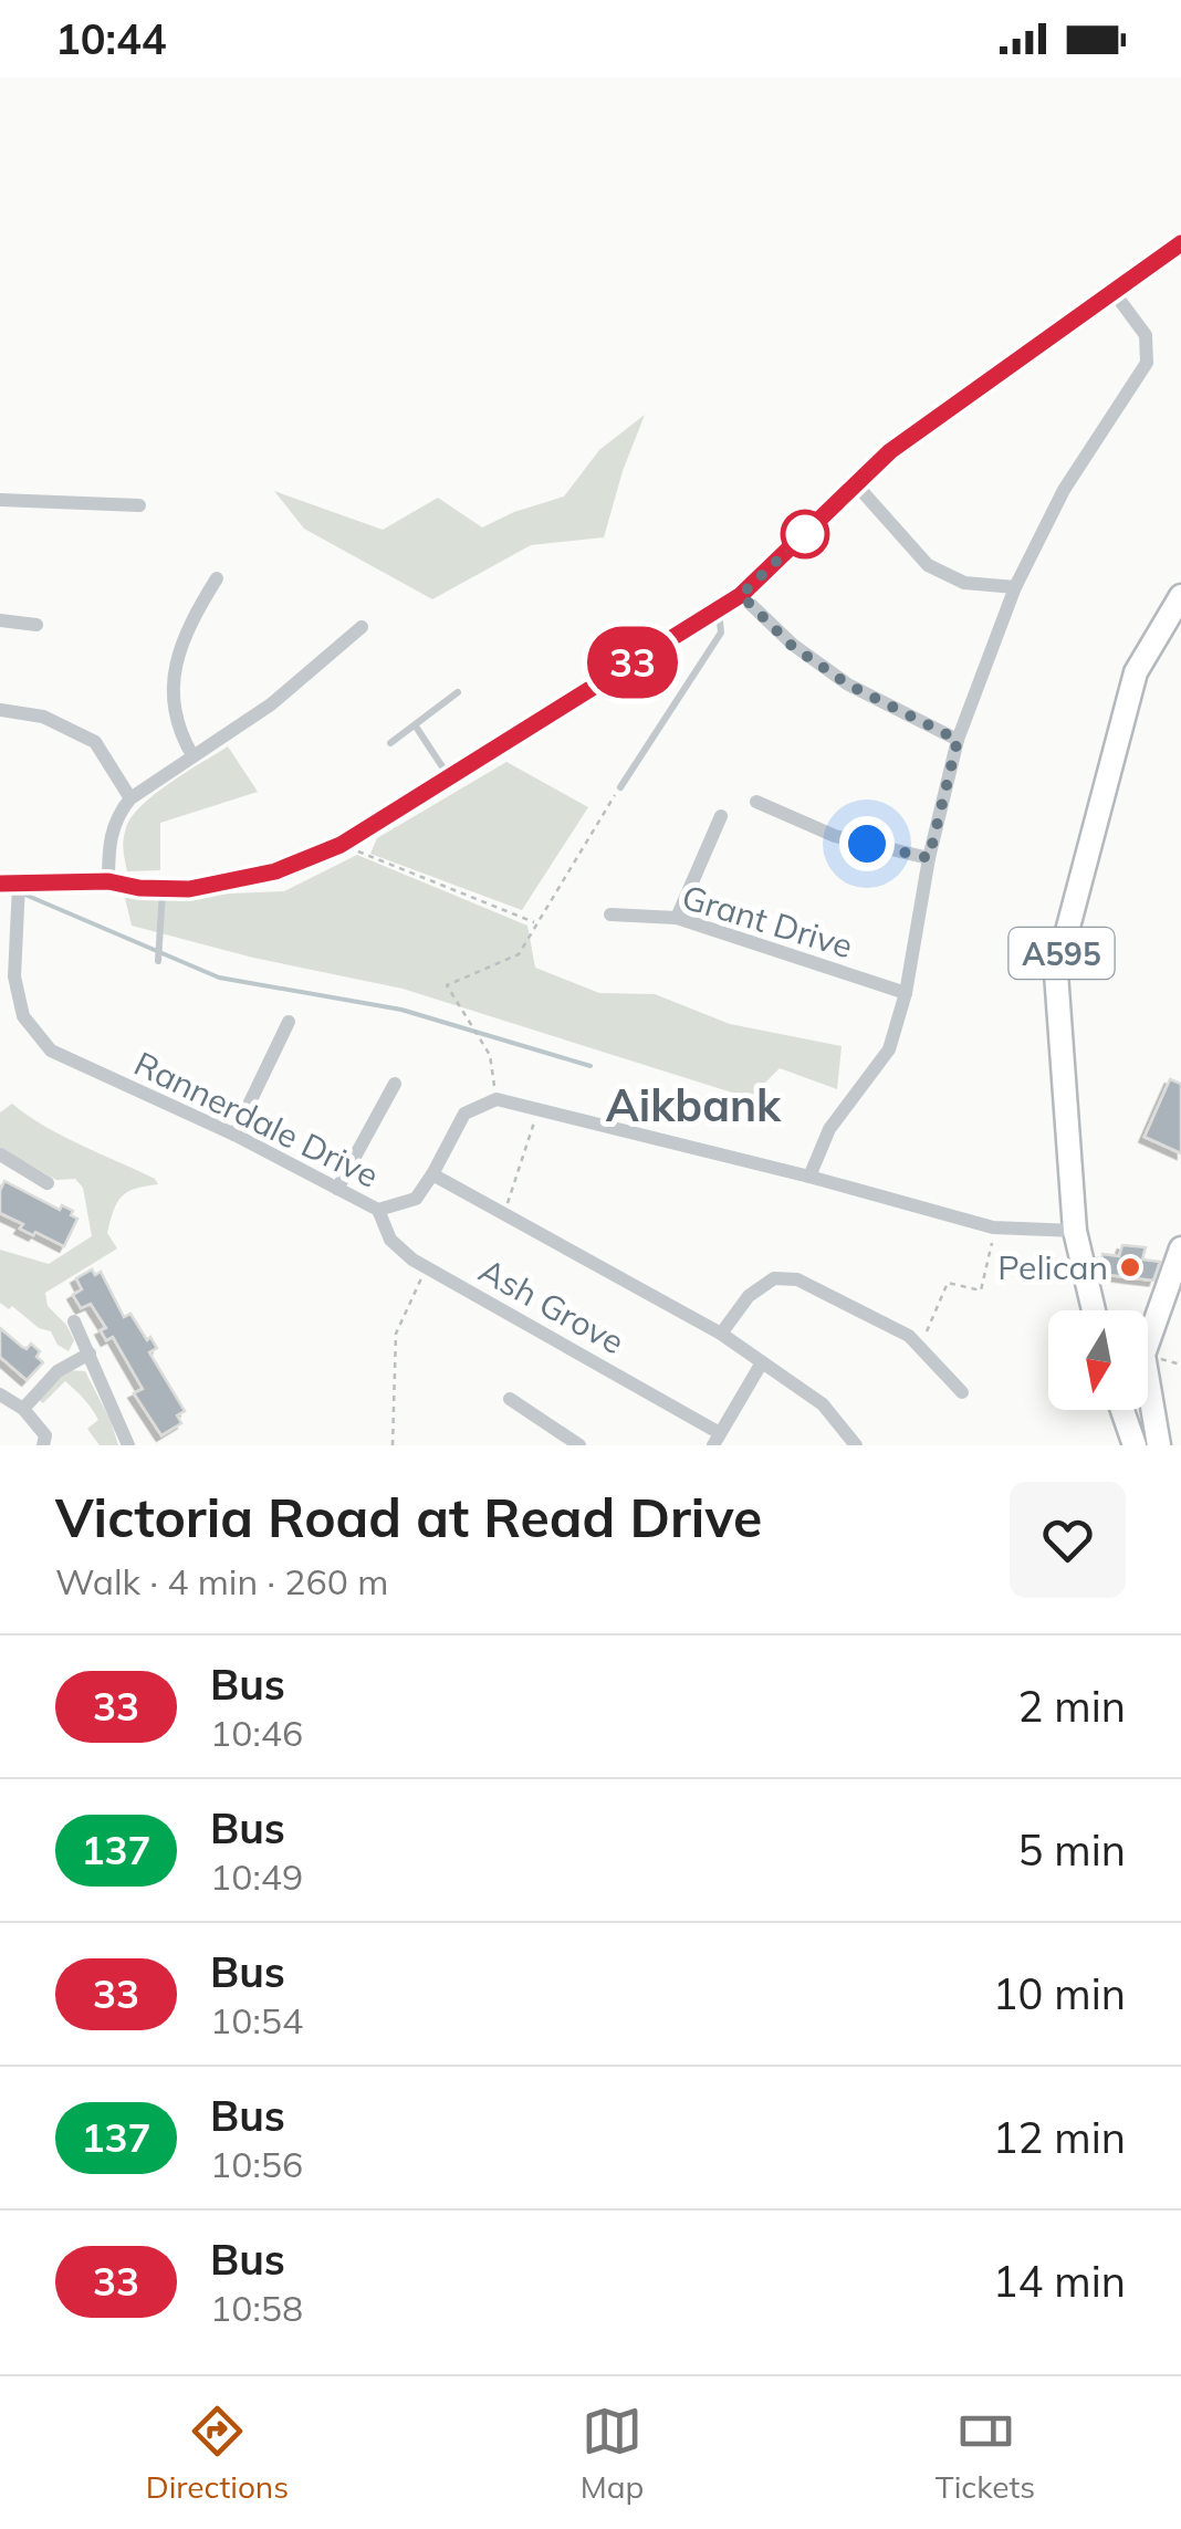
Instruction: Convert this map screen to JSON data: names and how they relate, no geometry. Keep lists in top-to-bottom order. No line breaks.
{"streets":{"main road":["A595"],"street":["Grant Drive","Rannerdale Drive","Ash Grove"]},"crossings":[["Rannerdale Drive","Ash Grove"]],"districts":["Aikbank"],"places":["Pelican"],"lines":["bus line 33"],"north":"bottom","page":{"status":"10:44","on_map":"33","heading":["Victoria Road at Read Drive","Walk · 4 min · 260 m"],"list":[{"mark":"33","name":"Bus","note":"10:46","value":"2 min"},{"mark":"137","name":"Bus","note":"10:49","value":"5 min"},{"mark":"33","name":"Bus","note":"10:54","value":"10 min"},{"mark":"137","name":"Bus","note":"10:56","value":"12 min"},{"mark":"33","name":"Bus","note":"10:58","value":"14 min"}],"tabs":["Directions","Map","Tickets"]}}
